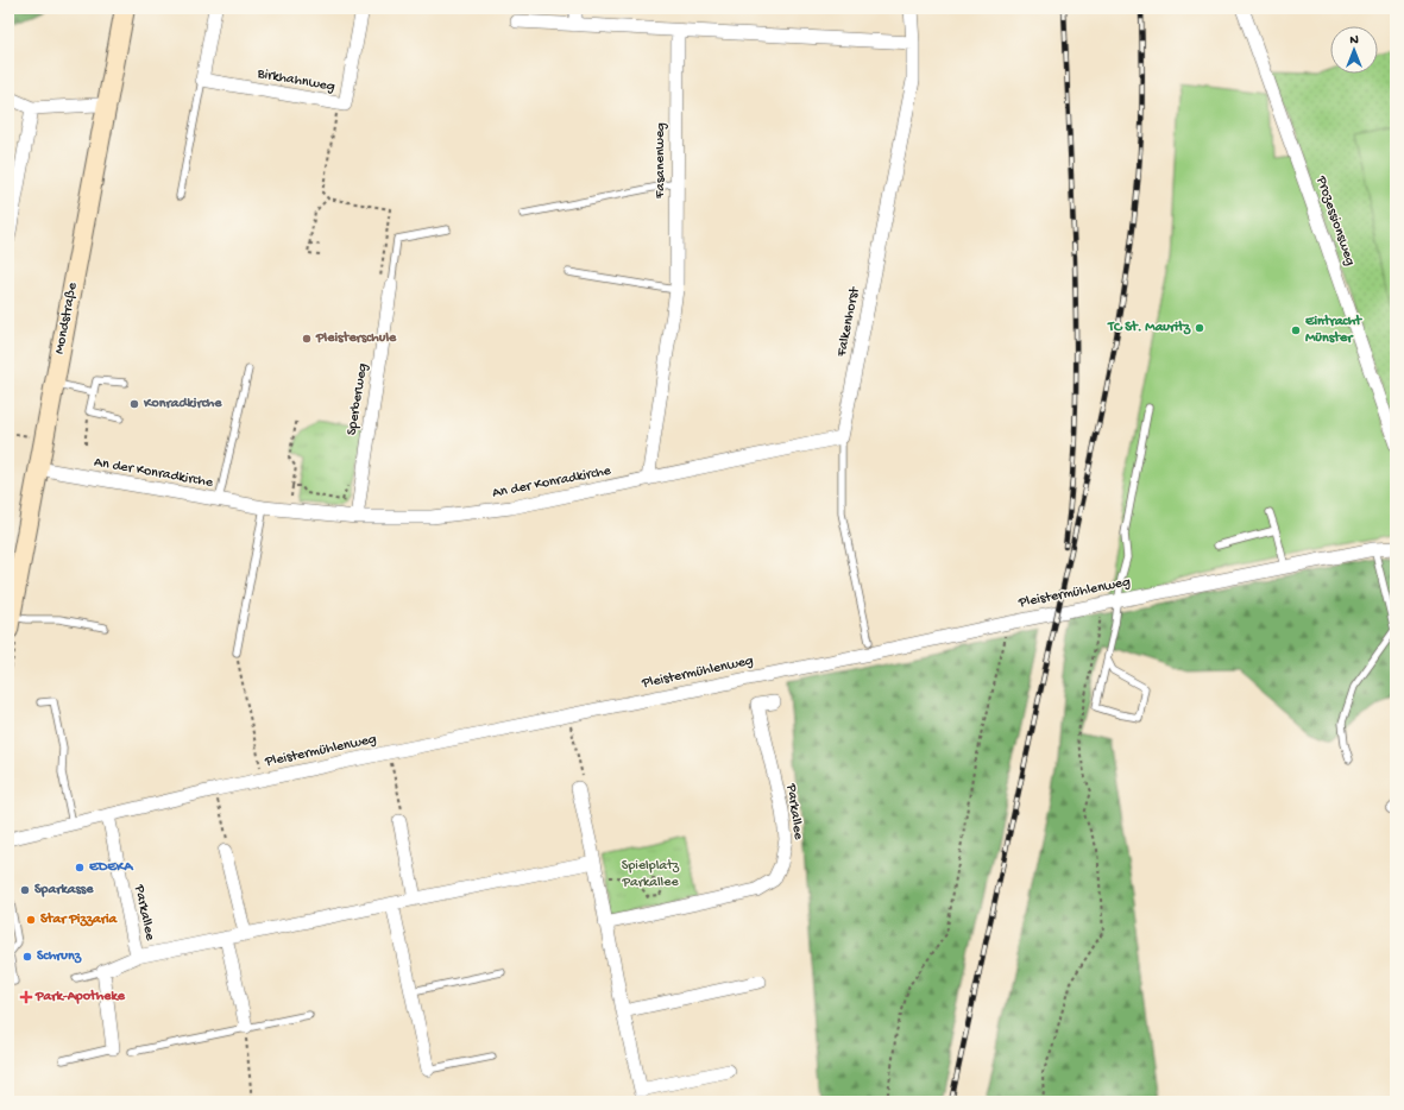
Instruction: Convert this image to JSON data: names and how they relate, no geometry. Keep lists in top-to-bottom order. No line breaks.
{"streets":{"street":["Birkhahnweg","Fasanenweg","Prozessionsweg","Mondstraße","Falkenhorst","Sperberweg","An der Konradkirche","Pleistermühlenweg","Parkallee"]},"crossings":[["Fasanenweg","An der Konradkirche"],["Mondstraße","An der Konradkirche"],["Falkenhorst","An der Konradkirche"],["Sperberweg","An der Konradkirche"],["Pleistermühlenweg","Parkallee"]],"parks":["Spielplatz Parkallee"],"places":{"other":["TC St. Mauritz","Eintracht Münster","Pleisterschule","Konradkirche","EDEKA","Sparkasse","Star Pizzaria","Schrunz"],"health":["Park-Apotheke"]},"north":"top"}
